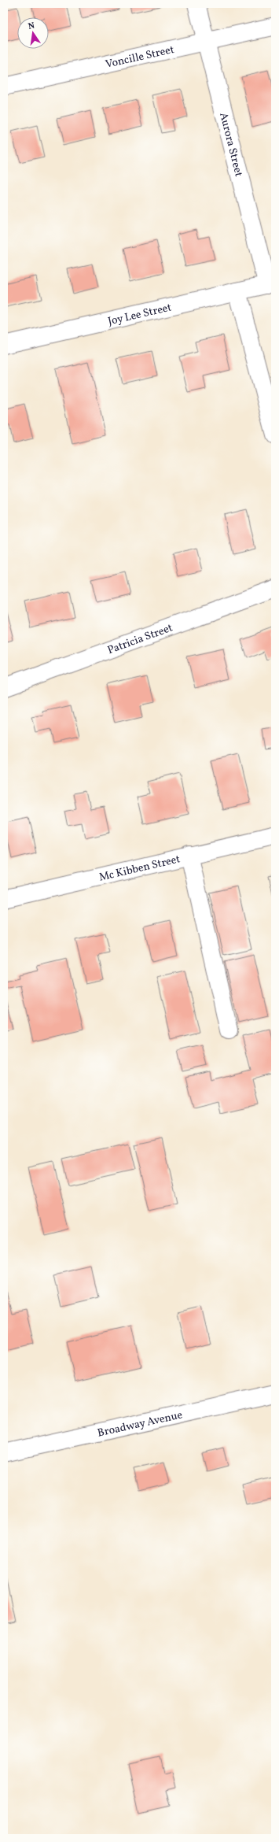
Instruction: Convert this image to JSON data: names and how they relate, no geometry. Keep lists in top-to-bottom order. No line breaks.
{"streets":{"street":["Voncille Street","Aurora Street","Joy Lee Street","Patricia Street","Mc Kibben Street","Broadway Avenue"]},"crossings":[["Voncille Street","Aurora Street"],["Aurora Street","Joy Lee Street"]],"north":"top"}
